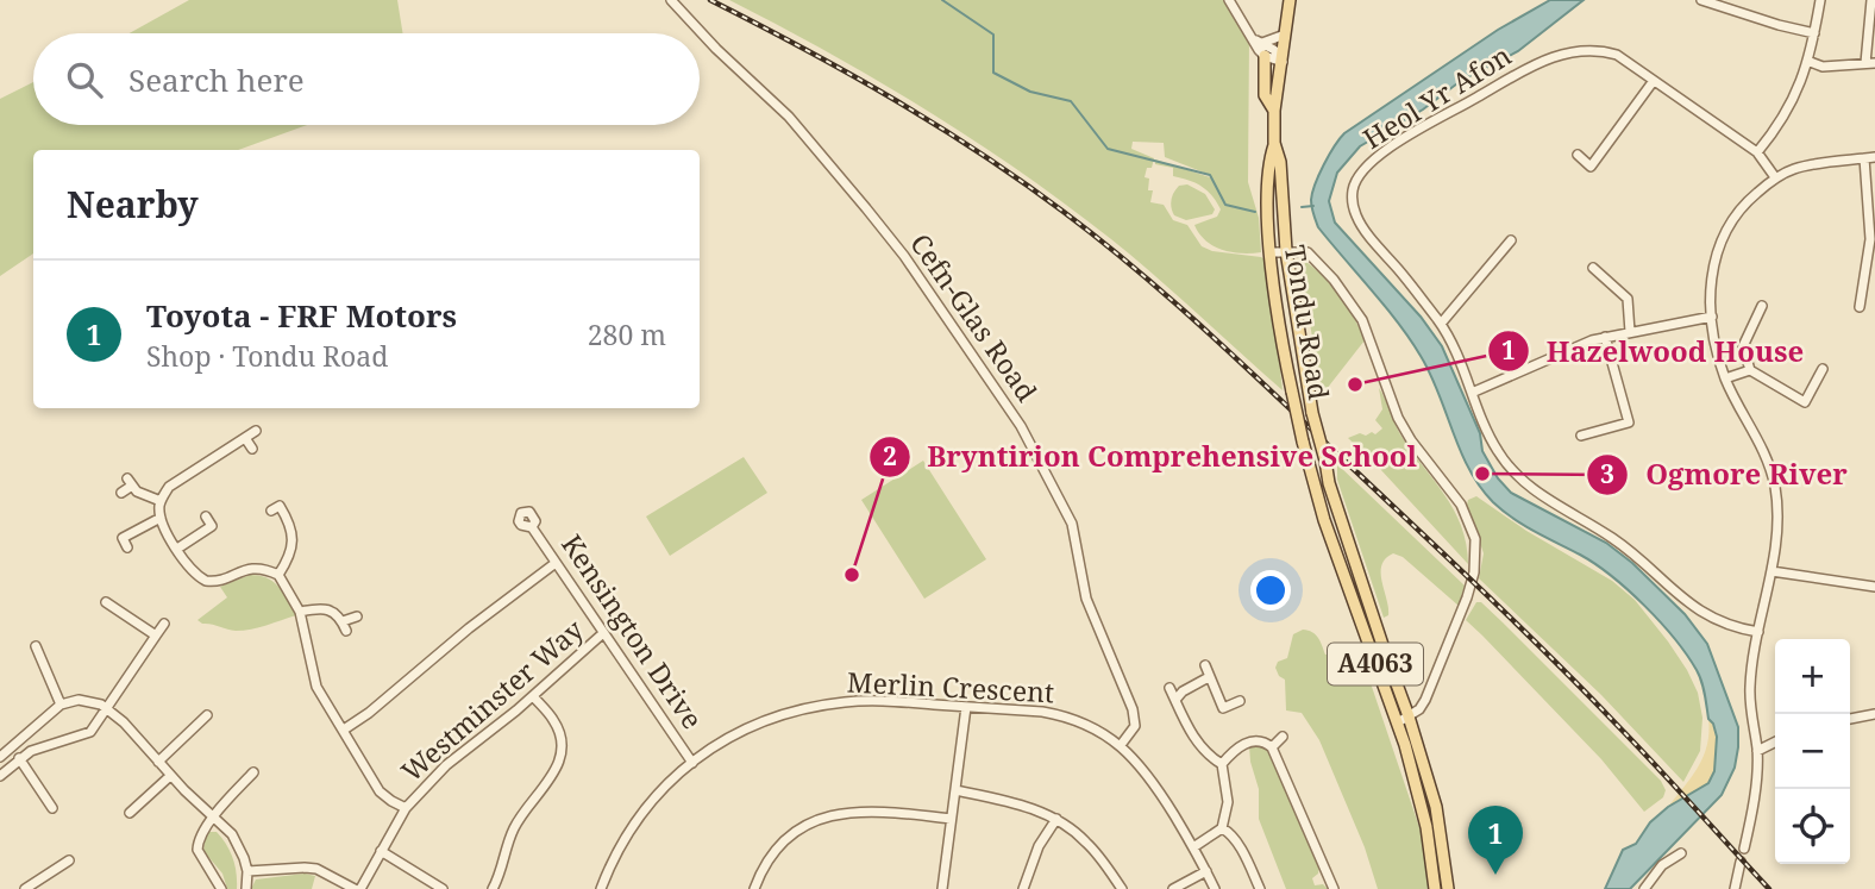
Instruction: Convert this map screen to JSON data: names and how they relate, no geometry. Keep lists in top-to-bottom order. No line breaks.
{"streets":{"main road":["Tondu Road","A4063"],"street":["Heol Yr Afon","Cefn-Glas Road","Kensington Drive","Merlin Crescent","Westminster Way"]},"crossings":[["Cefn-Glas Road","Merlin Crescent"],["Tondu Road","A4063"],["Kensington Drive","Merlin Crescent"],["Kensington Drive","Westminster Way"]],"places":["Hazelwood House","Ogmore River","Bryntirion Comprehensive School"],"page":{"search":"Search here","heading":"Nearby","list":[{"mark":"1","name":"Toyota - FRF Motors","note":"Shop · Tondu Road","value":"280 m"}],"map_buttons":["+","−"],"pins":"1"}}
